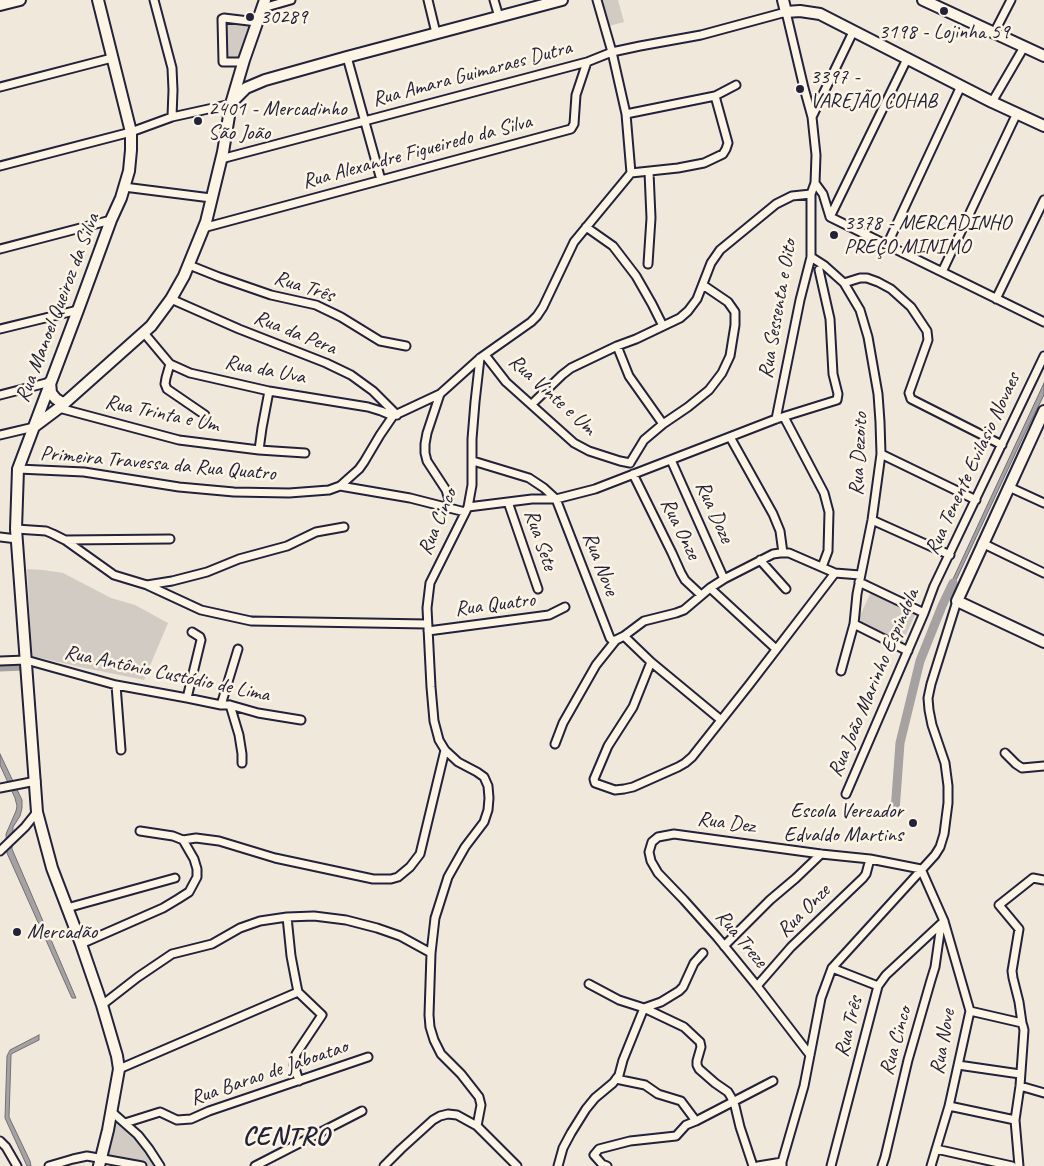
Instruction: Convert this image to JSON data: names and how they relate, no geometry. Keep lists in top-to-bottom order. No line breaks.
{"streets":{"street":["Rua Amara Guimaraes Dutra","Rua Alexandre Figueiredo da Silva","Rua Três","Rua Manoel Queiroz da Silva","Rua Sessenta e Oito","Rua da Pera","Rua da Uva","Rua Vinte e Um","Rua Trinta e Um","Rua Dezoito","Primeira Travessa da Rua Quatro","Rua Tenente Evilasio Novaes","Rua Doze","Rua Cinco","Rua Onze","Rua Sete","Rua Nove","Rua Quatro","Rua Antônio Custódio de Lima","Rua João Marinho Espindola","Rua Dez","Rua Treze","Rua Barao de Jaboatao"]},"crossings":[["Rua Amara Guimaraes Dutra","Rua Alexandre Figueiredo da Silva"],["Rua Amara Guimaraes Dutra","Rua Sessenta e Oito"],["Rua Três","Rua Cinco"],["Rua Três","Rua Nove"],["Rua Manoel Queiroz da Silva","Primeira Travessa da Rua Quatro"],["Rua Manoel Queiroz da Silva","Rua Antônio Custódio de Lima"],["Rua Sessenta e Oito","Rua Dezoito"],["Rua da Pera","Rua da Uva"],["Rua Vinte e Um","Rua Cinco"],["Rua Vinte e Um","Rua Onze"],["Rua Tenente Evilasio Novaes","Rua João Marinho Espindola"],["Rua Cinco","Rua Nove"],["Rua Cinco","Rua Quatro"],["Rua Onze","Rua Dez"],["Rua Onze","Rua Treze"],["Rua Nove","Rua Dez"],["Rua Dez","Rua Treze"]],"districts":["CENTRO"],"places":["3198 - Lojinha 59","30289","3397 - VAREJÃO COHAB","2401 - Mercadinho São João","3378 - MERCADINHO PREÇO MINIMO","Escola Vereador Edvaldo Martins","Mercadão"]}
